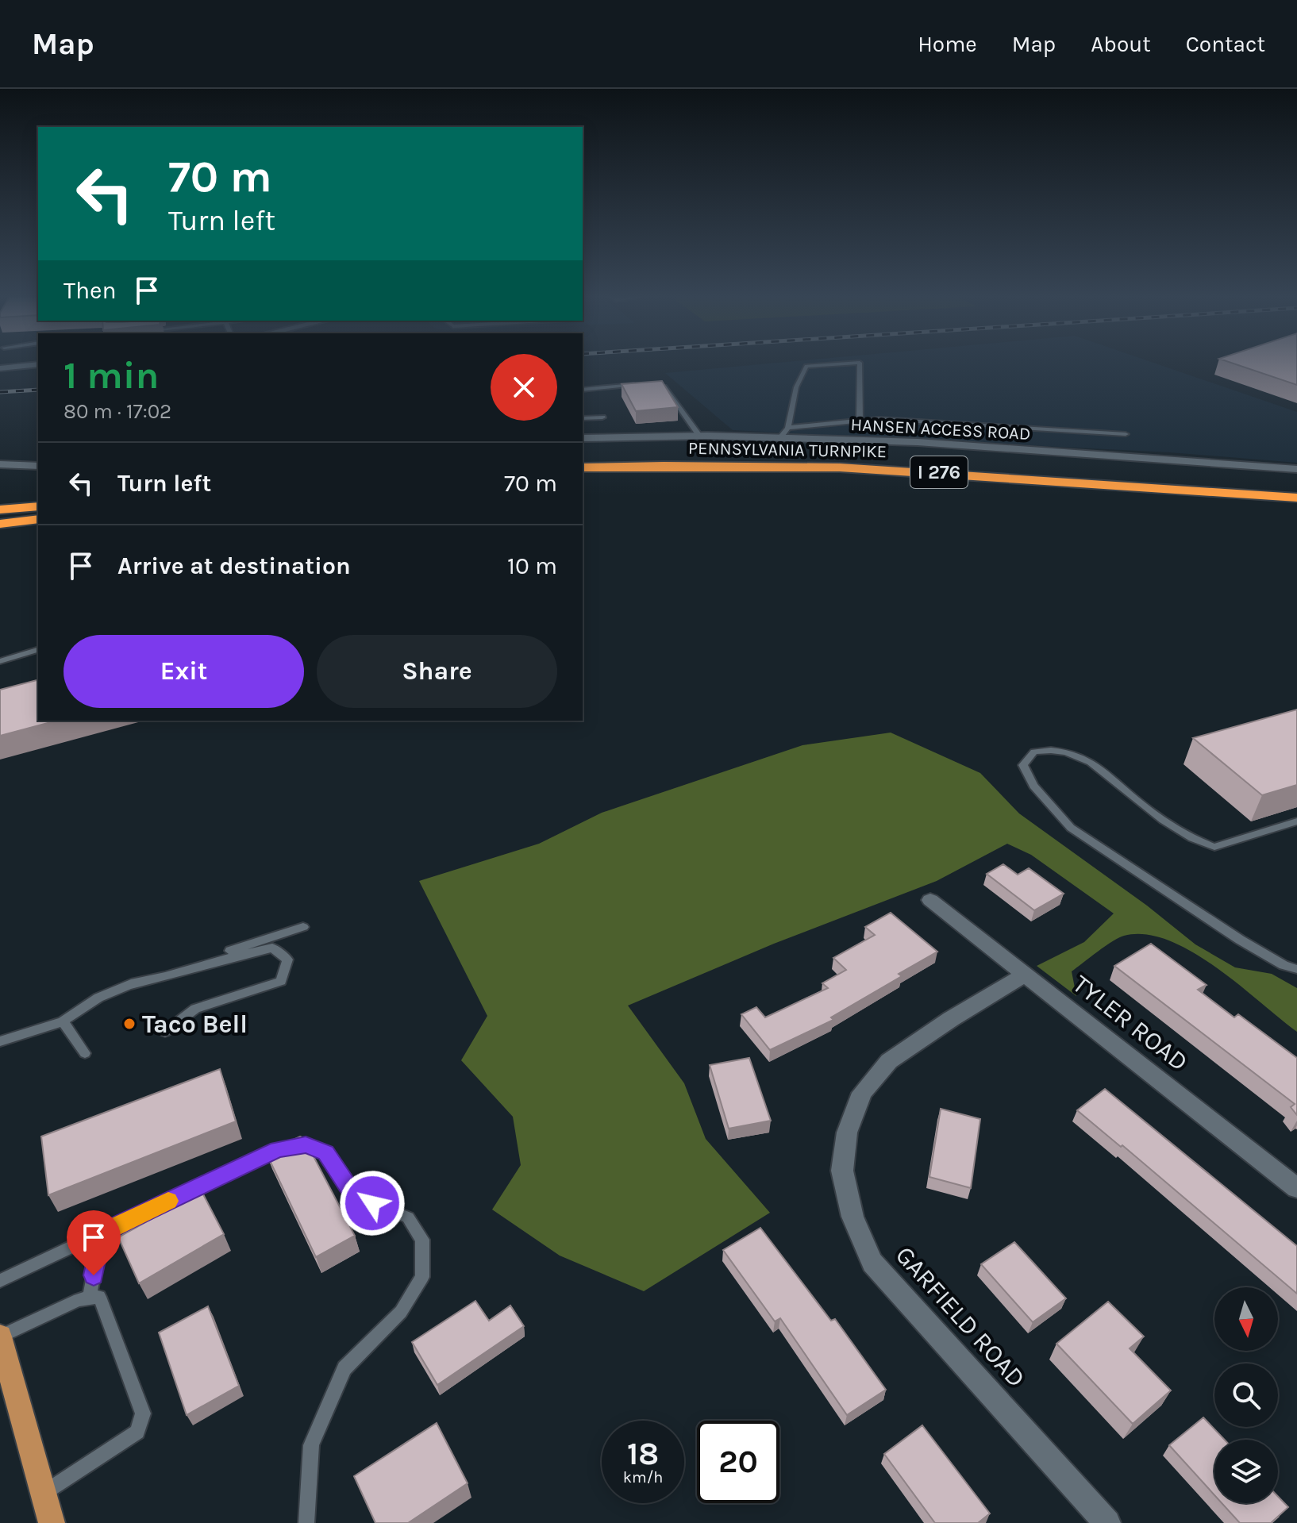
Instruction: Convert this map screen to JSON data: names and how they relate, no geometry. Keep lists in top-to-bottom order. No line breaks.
{"streets":{"highway":["PENNSYLVANIA TURNPIKE","I 276"],"street":["HANSEN ACCESS ROAD","TYLER ROAD","GARFIELD ROAD"]},"crossings":[["TYLER ROAD","GARFIELD ROAD"]],"places":["Taco Bell"],"north":"bottom","page":{"header":"Map","nav":["Home","Map","About","Contact"],"turn":["70 m","Turn left"],"then":"Then","heading":["1 min","80 m · 17:02"],"list":[{"name":"Turn left","value":"70 m"},{"name":"Arrive at destination","value":"10 m"}],"buttons":["Exit","Share"],"speed":"18 km/h","limit":"20"}}
